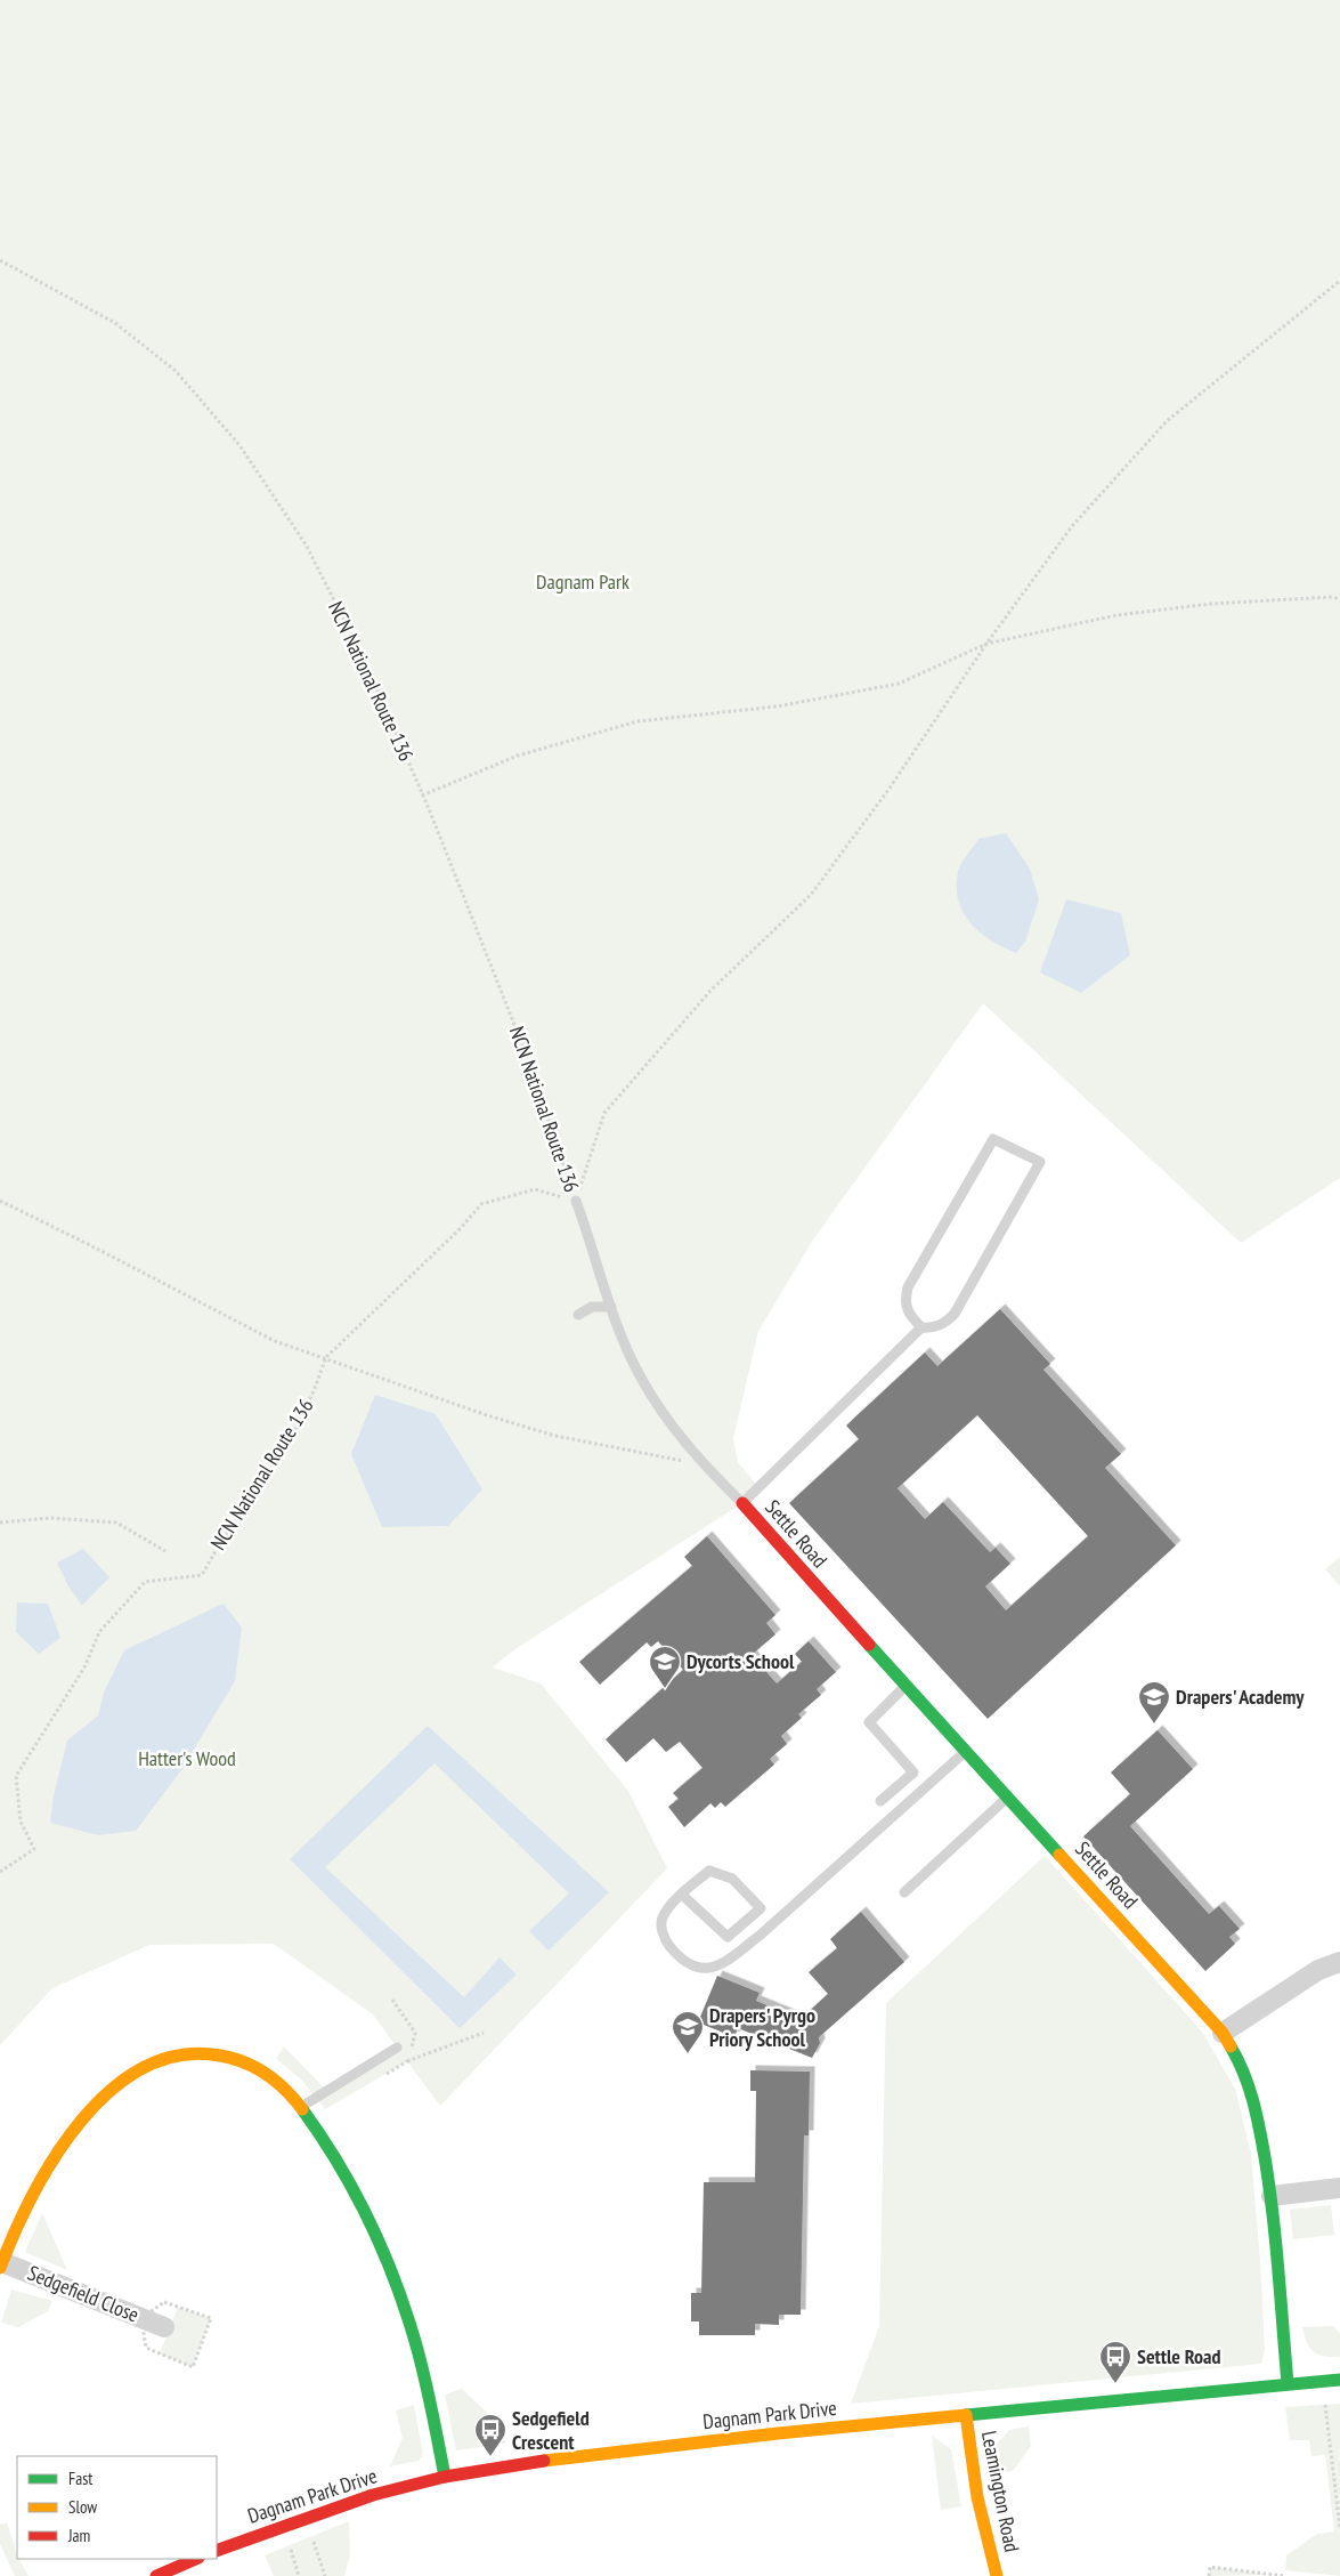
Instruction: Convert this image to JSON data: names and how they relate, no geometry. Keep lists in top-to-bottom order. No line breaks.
{"streets":{"street":["Settle Road","Sedgefield Close","Dagnam Park Drive","Leamington Road"],"path":["NCN National Route 136"]},"crossings":[["Settle Road","Dagnam Park Drive"],["Dagnam Park Drive","Leamington Road"]],"parks":["Dagnam Park","Hatter's Wood"],"places":{"school or university":["Dycorts School","Drapers' Academy","Drapers' Pyrgo Priory School"],"bus stop":["Settle Road","Sedgefield Crescent"]},"legend":["Fast","Slow","Jam"]}
